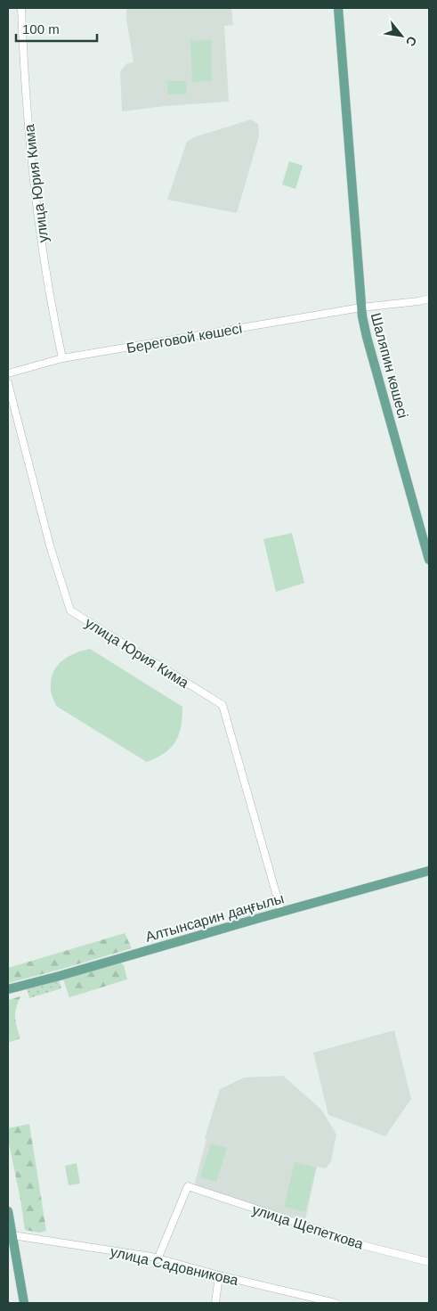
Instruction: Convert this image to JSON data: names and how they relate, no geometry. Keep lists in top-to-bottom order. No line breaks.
{"streets":{"main road":["Шаляпин көшесі","Алтынсарин даңғылы"],"street":["улица Юрия Кима","Береговой көшесі","улица Щепеткова","улица Садовникова"]},"crossings":[["улица Юрия Кима","Береговой көшесі"],["улица Юрия Кима","Алтынсарин даңғылы"],["Береговой көшесі","Шаляпин көшесі"],["улица Щепеткова","улица Садовникова"]],"scale_bar":"100 m","north":"bottom right"}
